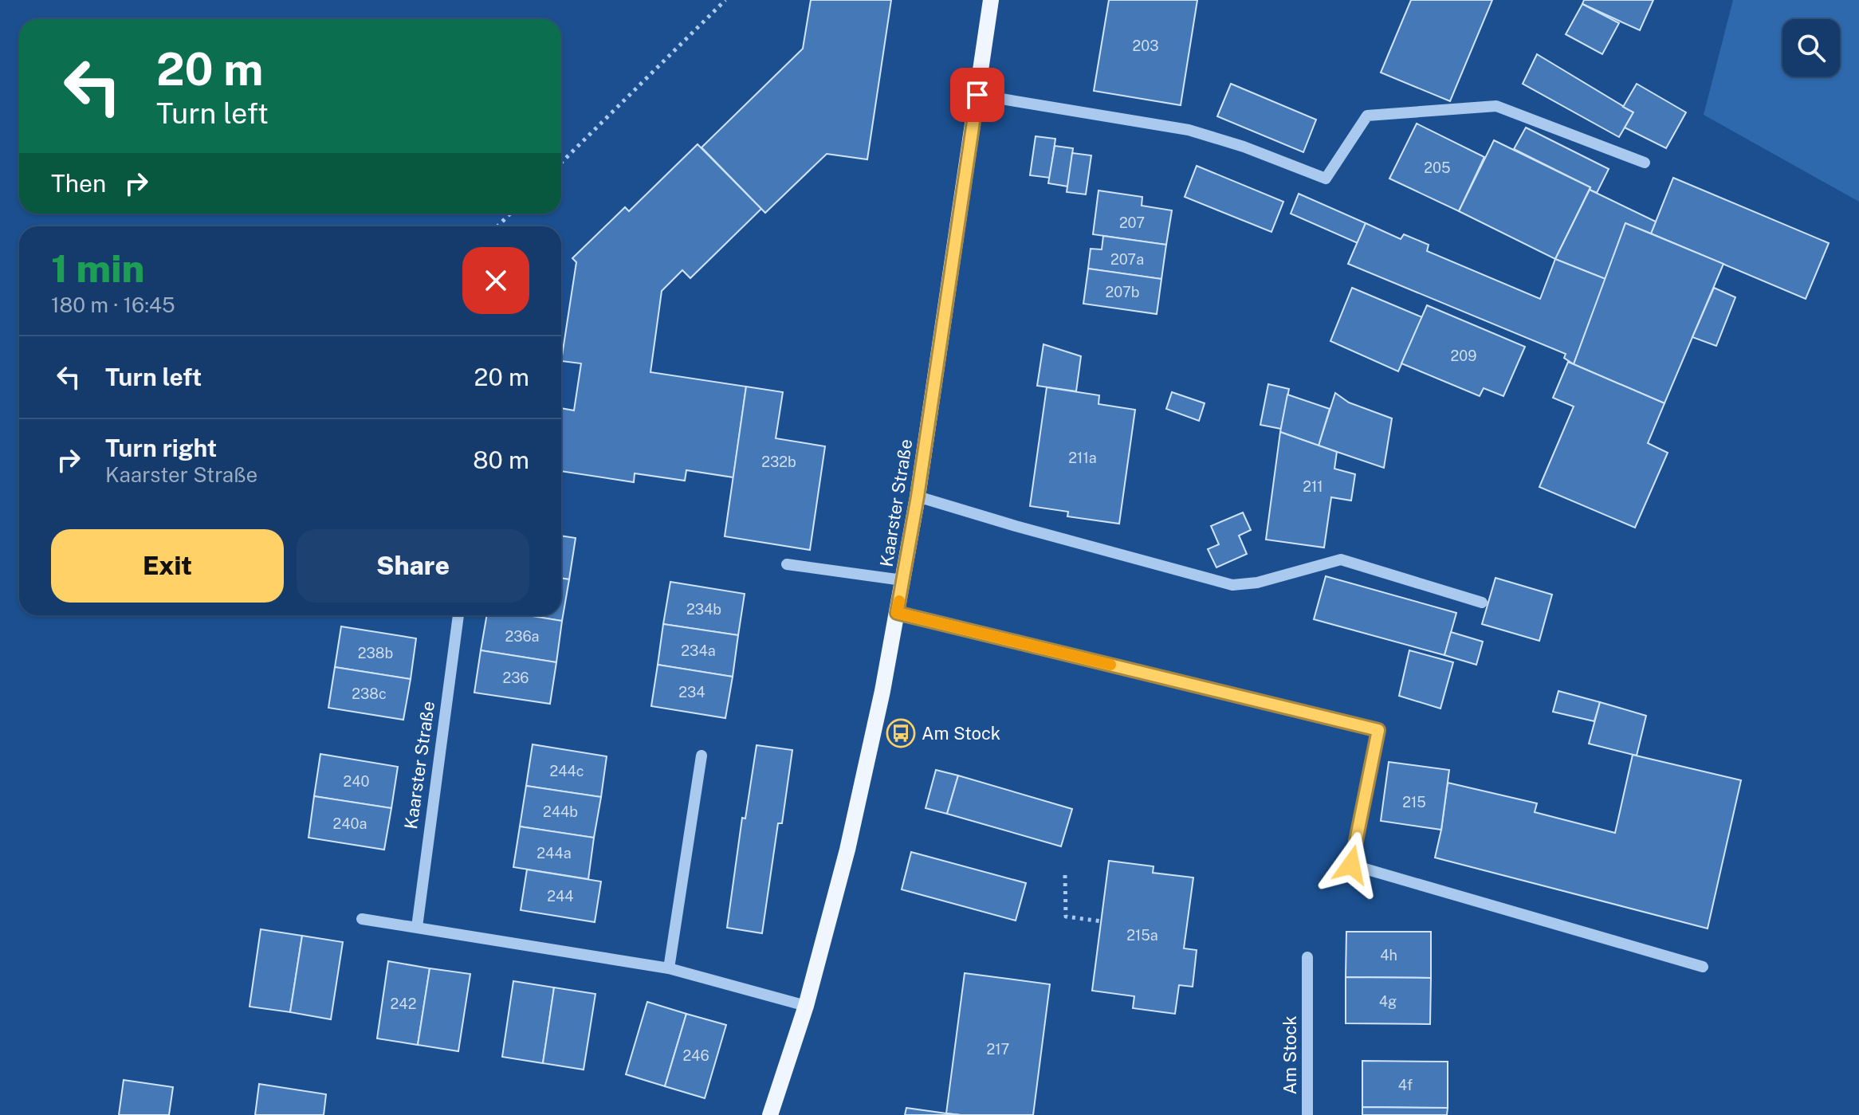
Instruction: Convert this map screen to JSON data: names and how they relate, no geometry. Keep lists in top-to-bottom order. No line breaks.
{"streets":{"main road":["Kaarster Straße"],"street":["Am Stock"]},"places":{"bus stop":["Am Stock"]},"house_numbers":["203","205","207","207a","207b","209","211a","232b","211","234b","236a","234a","238b","236","234","238c","244c","240","215","244b","240a","244a","244","215a","4h","4g","242","217","246","4f"],"page":{"turn":["20 m","Turn left"],"then":"Then","heading":["1 min","180 m · 16:45"],"list":[{"name":"Turn left","value":"20 m"},{"name":"Turn right","note":"Kaarster Straße","value":"80 m"}],"buttons":["Exit","Share"]}}
